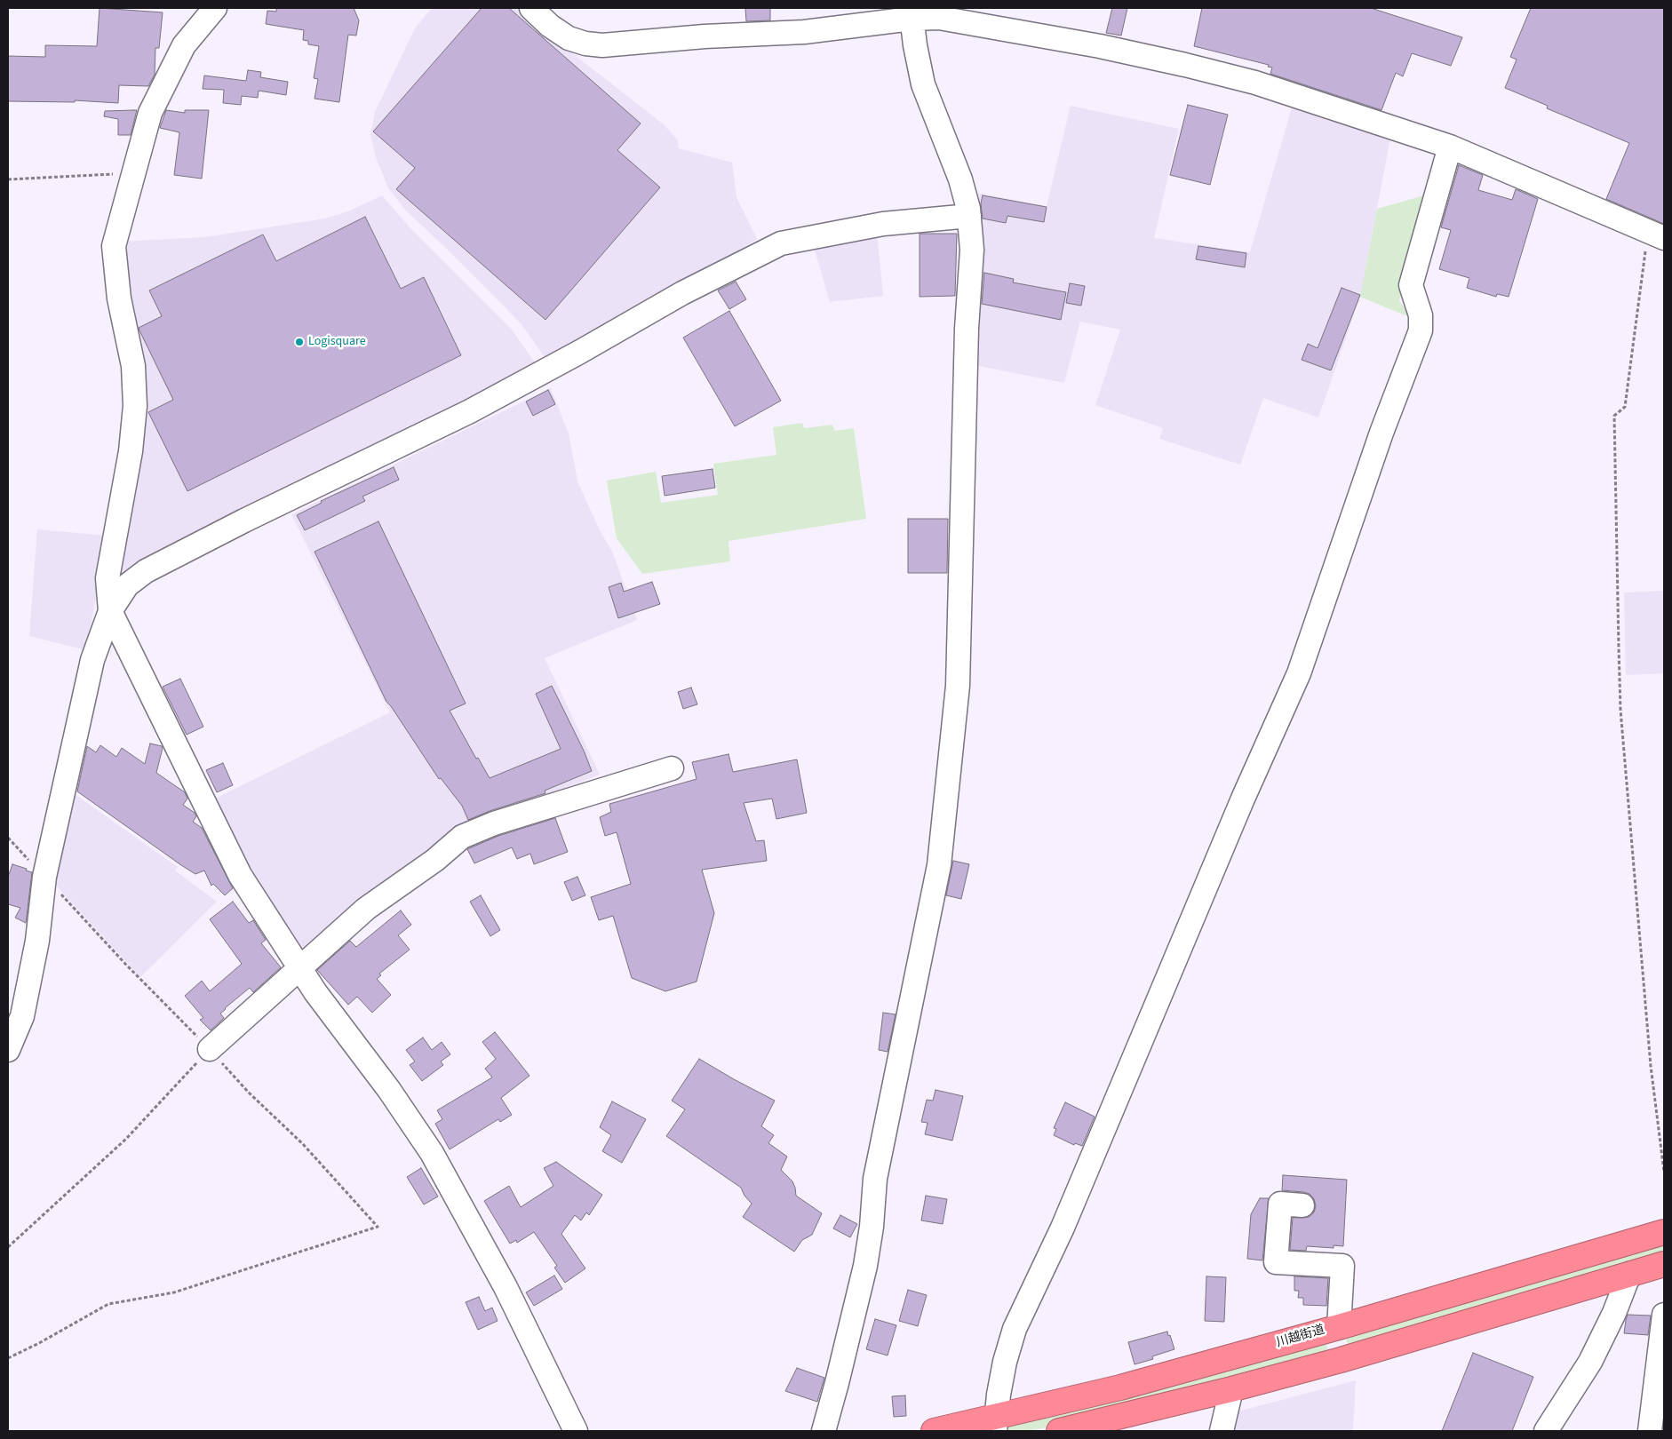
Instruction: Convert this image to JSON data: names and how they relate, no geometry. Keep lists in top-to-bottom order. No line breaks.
{"streets":{"highway":["川越街道"]},"places":["Logisquare"]}
